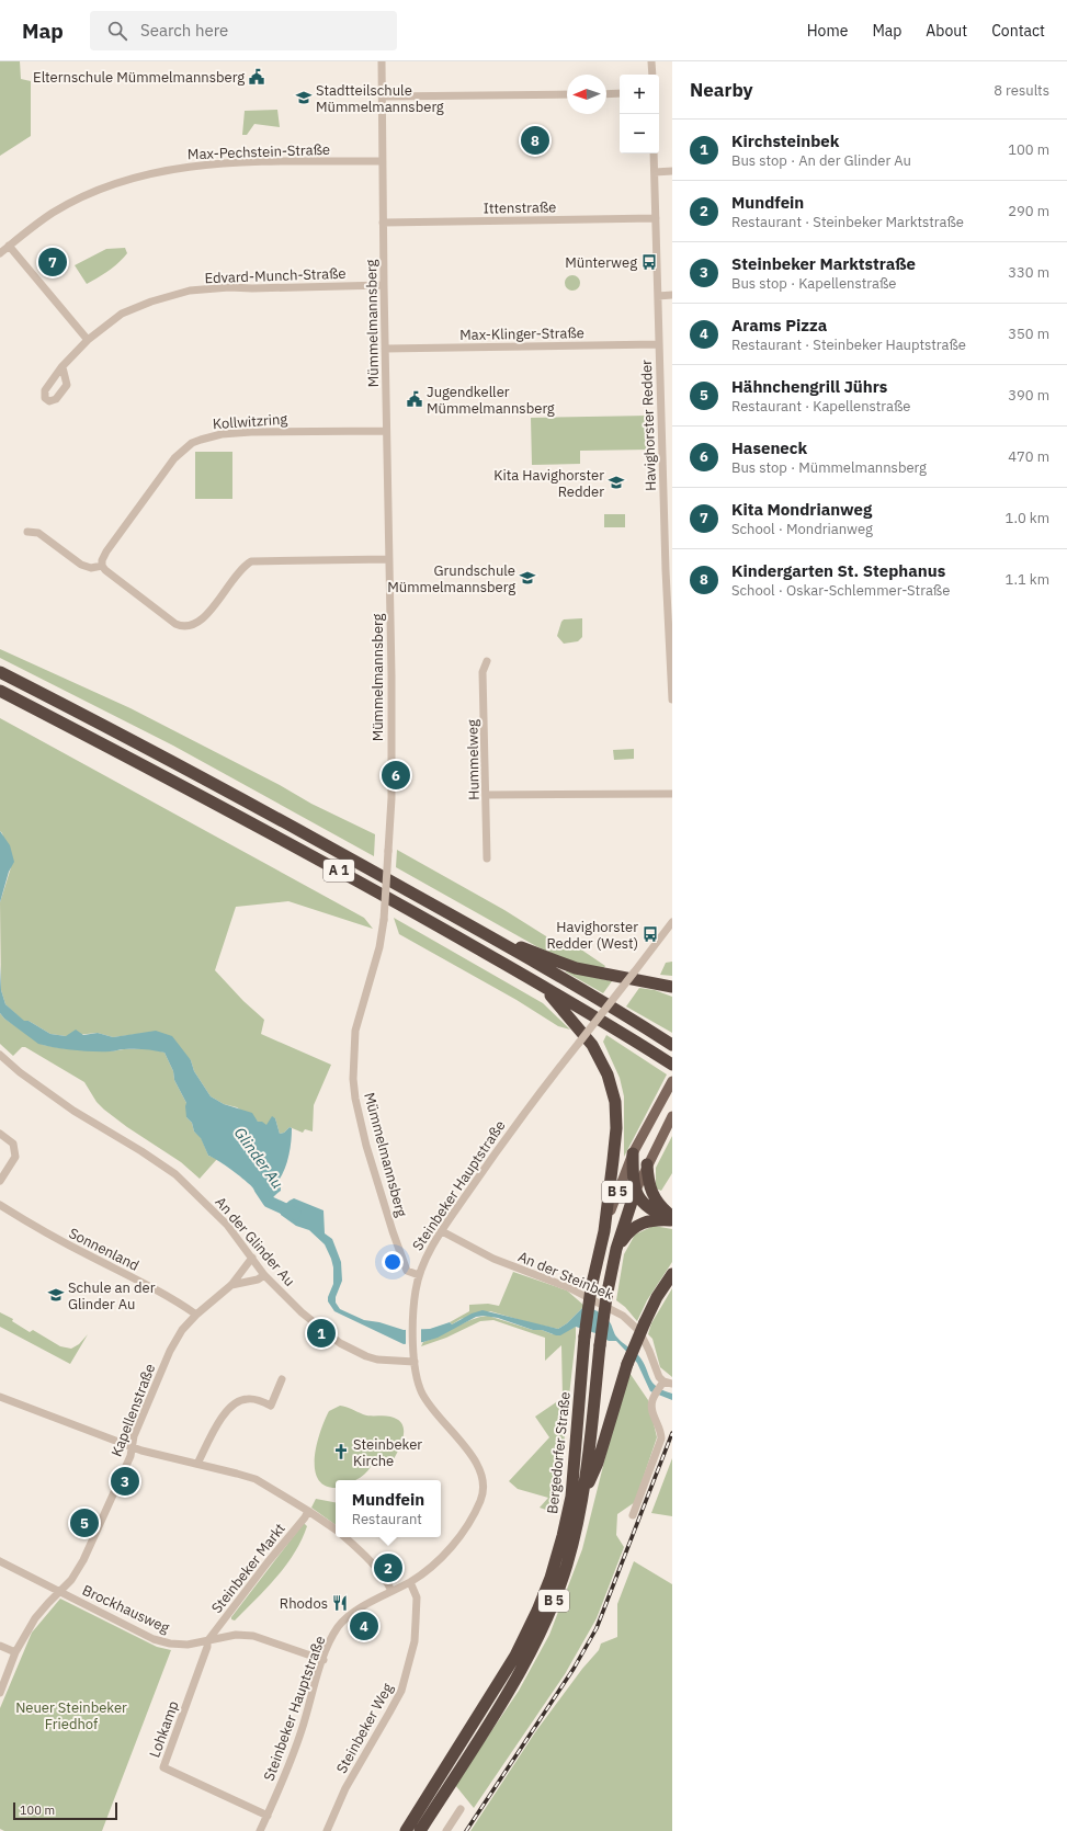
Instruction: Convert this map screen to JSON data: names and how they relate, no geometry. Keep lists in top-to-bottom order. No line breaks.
{"streets":{"highway":["A 1","B 5","Bergedorfer Straße"],"street":["Max-Pechstein-Straße","Ittenstraße","Edvard-Munch-Straße","Mümmelmannsberg","Max-Klinger-Straße","Kollwitzring","Havighorster Redder","Hummelweg","Steinbeker Hauptstraße","An der Glinder Au","Sonnenland","An der Steinbek","Kapellenstraße","Steinbeker Markt","Brockhausweg","Steinbeker Weg","Lohkamp"]},"crossings":[["Max-Pechstein-Straße","Mümmelmannsberg"],["Ittenstraße","Mümmelmannsberg"],["Ittenstraße","Havighorster Redder"],["Edvard-Munch-Straße","Mümmelmannsberg"],["Mümmelmannsberg","Max-Klinger-Straße"],["Mümmelmannsberg","Kollwitzring"],["Mümmelmannsberg","Steinbeker Hauptstraße"],["Max-Klinger-Straße","Havighorster Redder"],["Steinbeker Hauptstraße","An der Glinder Au"],["Steinbeker Hauptstraße","An der Steinbek"],["Steinbeker Hauptstraße","Brockhausweg"],["Steinbeker Hauptstraße","Steinbeker Weg"],["Steinbeker Hauptstraße","Lohkamp"],["An der Glinder Au","Kapellenstraße"],["Sonnenland","Kapellenstraße"],["Kapellenstraße","Brockhausweg"],["Steinbeker Markt","Brockhausweg"],["Steinbeker Markt","Lohkamp"],["Brockhausweg","Lohkamp"]],"water":["Glinder Au"],"parks":["Neuer Steinbeker Friedhof"],"places":{"public building":["Elternschule Mümmelmannsberg","Jugendkeller Mümmelmannsberg"],"school or university":["Stadtteilschule Mümmelmannsberg","Kita Havighorster Redder","Grundschule Mümmelmannsberg","Schule an der Glinder Au"],"bus stop":["Münterweg","Havighorster Redder (West)"],"church":["Steinbeker Kirche"],"restaurant":["Rhodos"]},"scale_bar":"100 m","north":"left","page":{"header":"Map","search":"Search here","nav":["Home","Map","About","Contact"],"heading":["Nearby","8 results"],"map_buttons":["+","−"],"list":[{"mark":"1","name":"Kirchsteinbek","note":"Bus stop · An der Glinder Au","value":"100 m"},{"mark":"2","name":"Mundfein","note":"Restaurant · Steinbeker Marktstraße","value":"290 m"},{"mark":"3","name":"Steinbeker Marktstraße","note":"Bus stop · Kapellenstraße","value":"330 m"},{"mark":"4","name":"Arams Pizza","note":"Restaurant · Steinbeker Hauptstraße","value":"350 m"},{"mark":"5","name":"Hähnchengrill Jührs","note":"Restaurant · Kapellenstraße","value":"390 m"},{"mark":"6","name":"Haseneck","note":"Bus stop · Mümmelmannsberg","value":"470 m"},{"mark":"7","name":"Kita Mondrianweg","note":"School · Mondrianweg","value":"1.0 km"},{"mark":"8","name":"Kindergarten St. Stephanus","note":"School · Oskar-Schlemmer-Straße","value":"1.1 km"}],"pins":["8","7","6","1","3","5","2","4"],"popup":["Mundfein","Restaurant"],"scale":"100 m"}}
